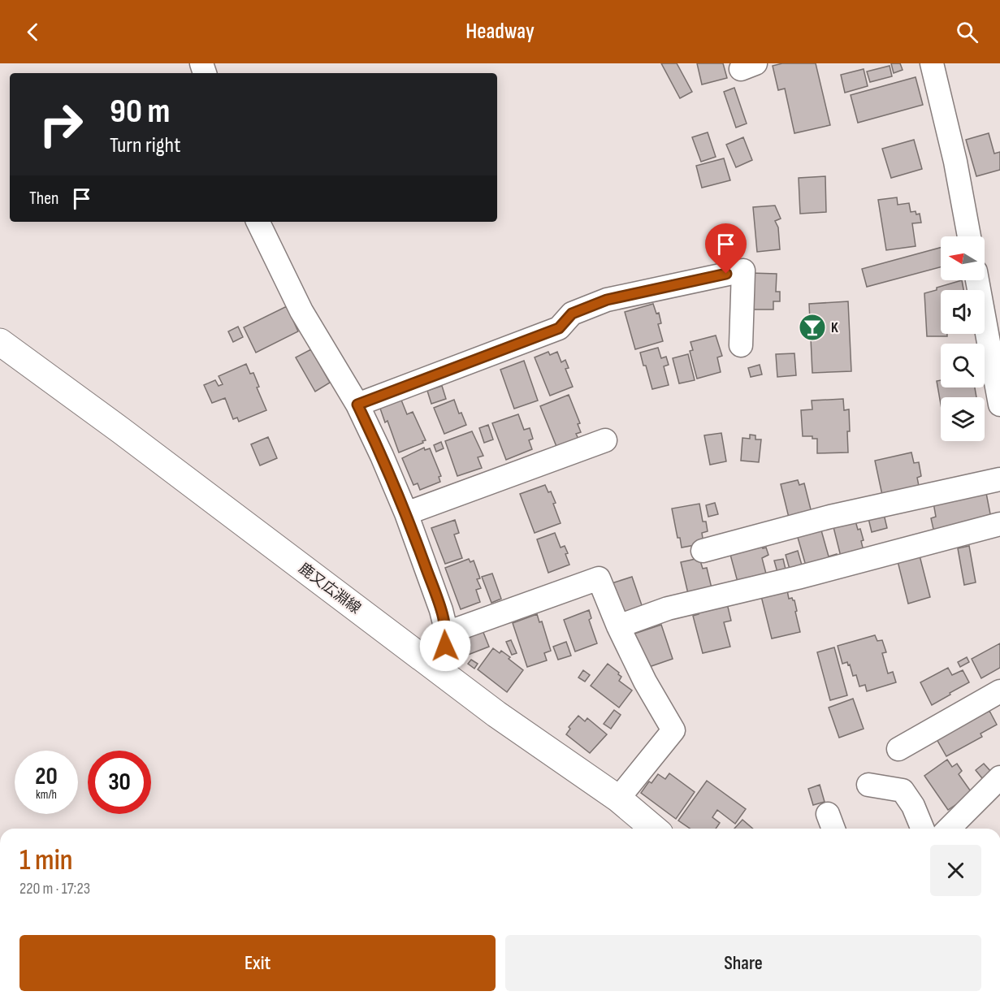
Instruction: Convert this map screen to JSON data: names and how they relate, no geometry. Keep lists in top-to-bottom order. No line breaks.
{"streets":{"main road":["鹿又広淵線"]},"places":{"bar":["K"]},"north":"left","page":{"header":"Headway","turn":["90 m","Turn right"],"then":"Then","speed":"20 km/h","limit":"30","heading":["1 min","220 m · 17:23"],"buttons":["Exit","Share"]}}
